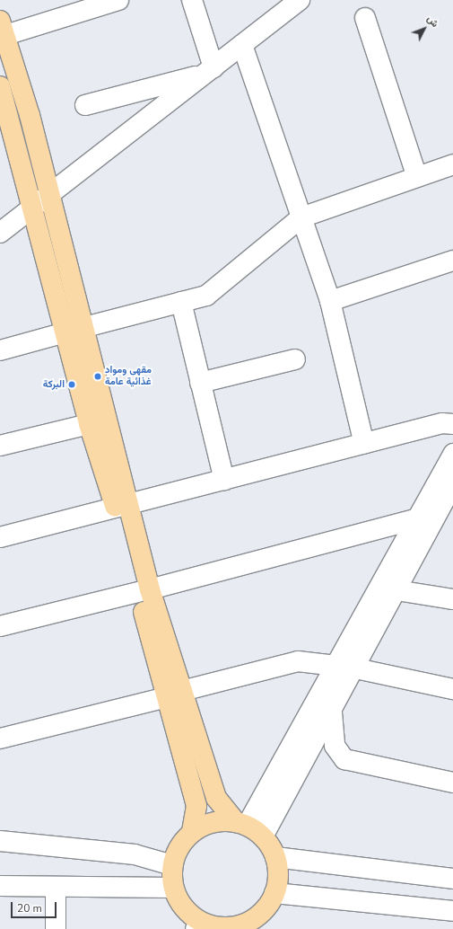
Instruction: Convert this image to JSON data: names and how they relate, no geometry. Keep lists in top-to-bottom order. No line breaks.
{"places":["مقهى ومواد غذائية عامة","البركة"],"scale_bar":"20 m","north":"top right"}
